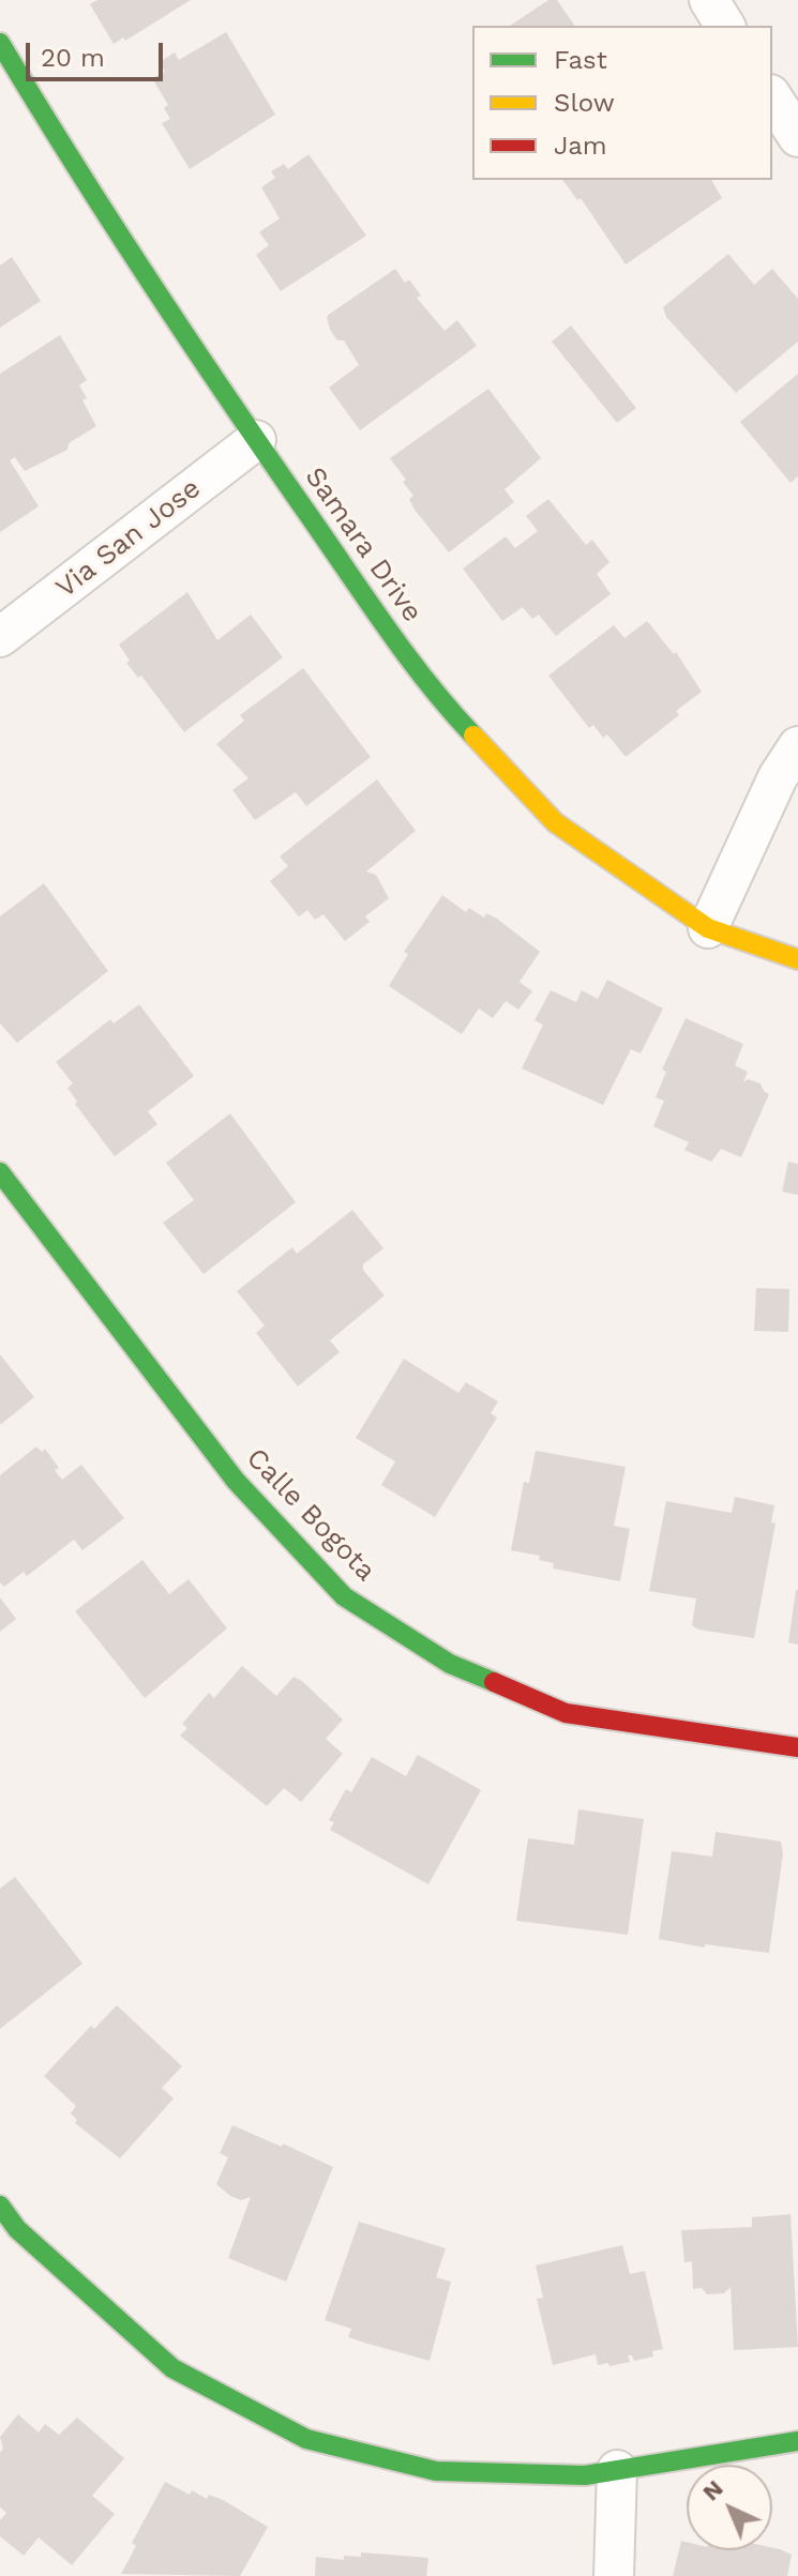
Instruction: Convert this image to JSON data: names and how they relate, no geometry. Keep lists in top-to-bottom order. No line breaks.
{"streets":{"street":["Via San Jose","Samara Drive","Calle Bogota"]},"crossings":[["Via San Jose","Samara Drive"]],"legend":["Fast","Slow","Jam"],"scale_bar":"20 m","north":"top left"}
